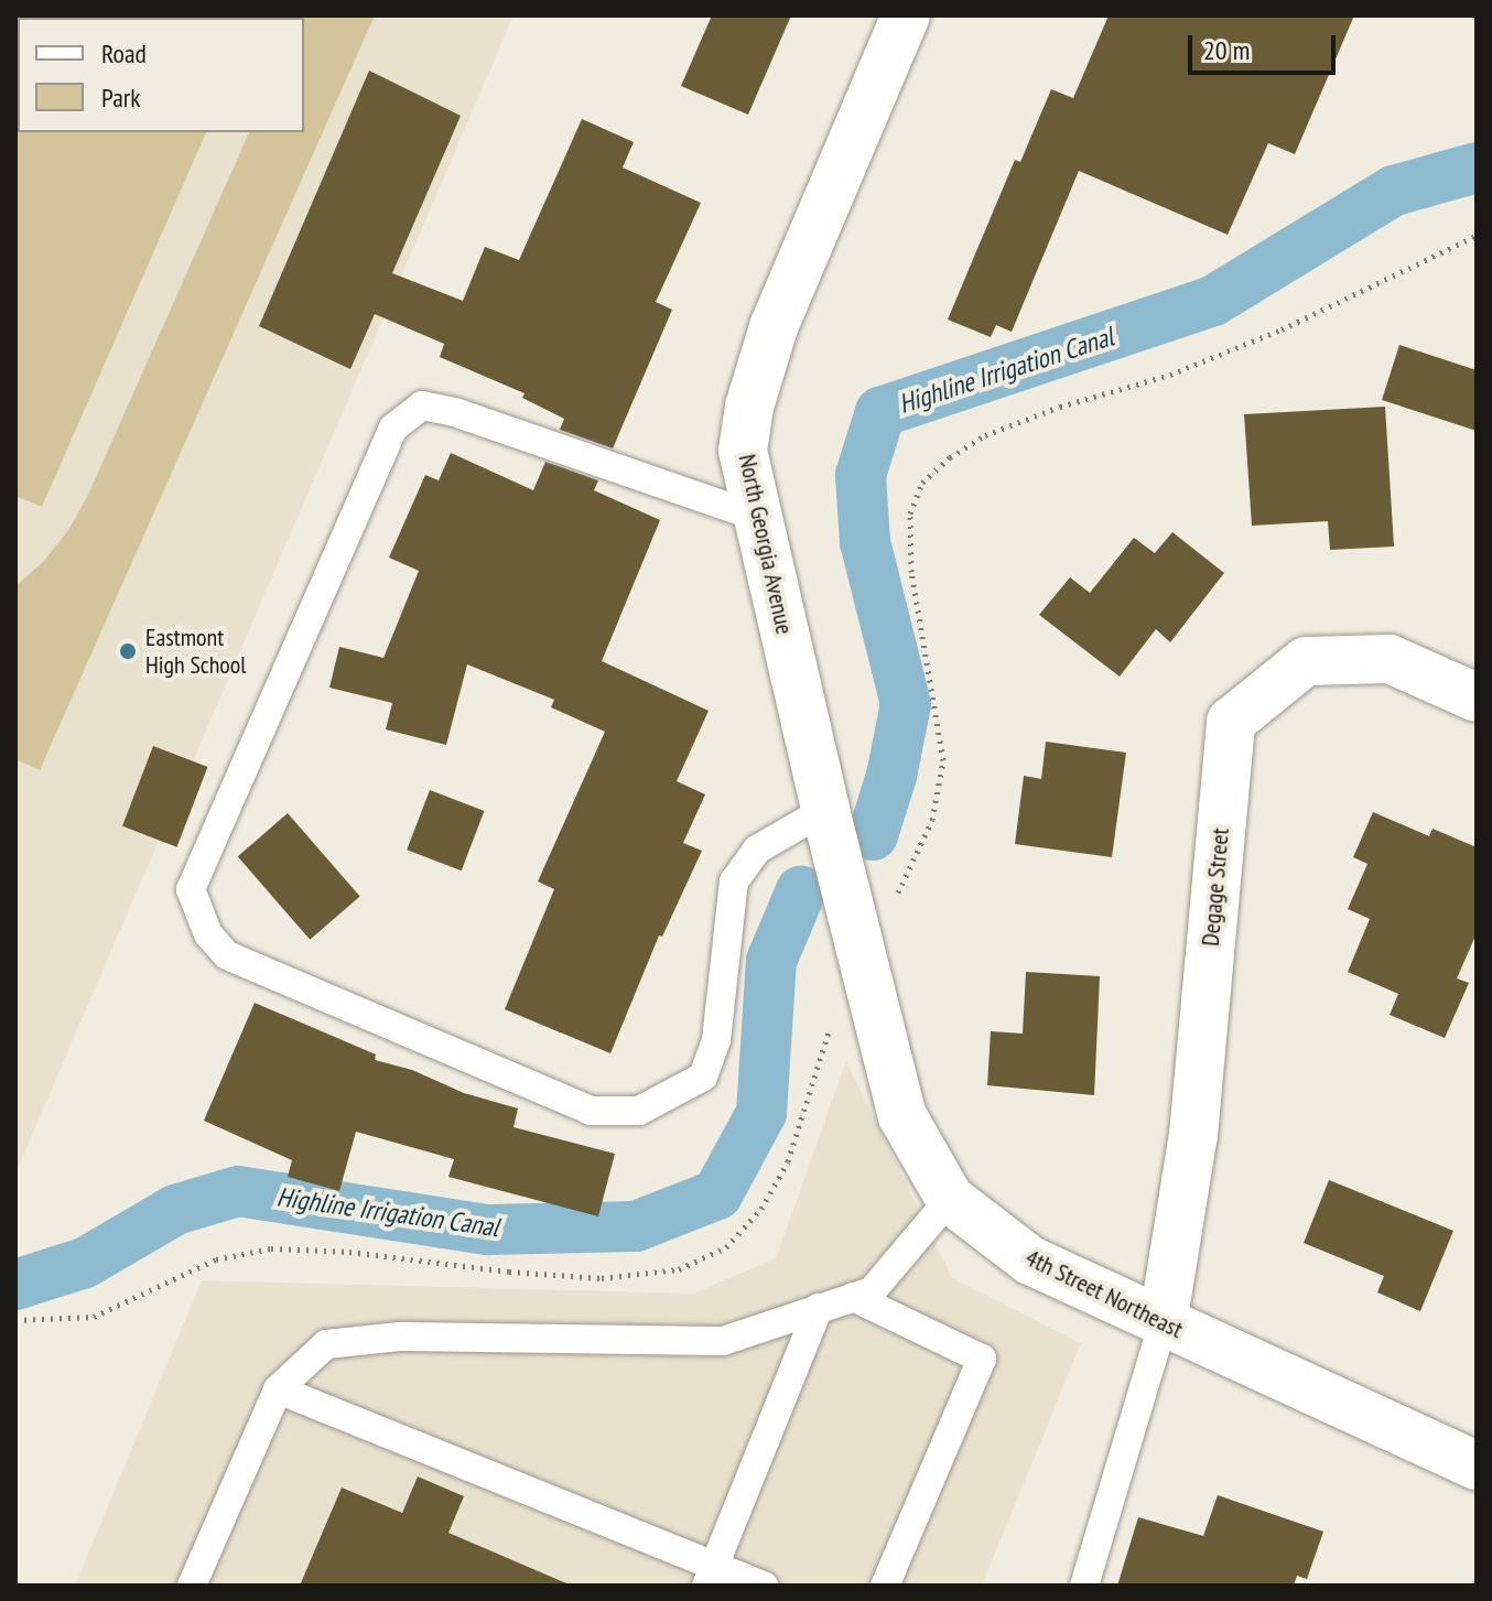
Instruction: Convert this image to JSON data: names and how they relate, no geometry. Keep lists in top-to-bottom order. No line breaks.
{"streets":{"street":["North Georgia Avenue","Degage Street","4th Street Northeast"]},"crossings":[["North Georgia Avenue","4th Street Northeast"],["Degage Street","4th Street Northeast"]],"water":["Highline Irrigation Canal"],"places":["Eastmont High School"],"legend":["Road","Park"],"scale_bar":"20 m"}
